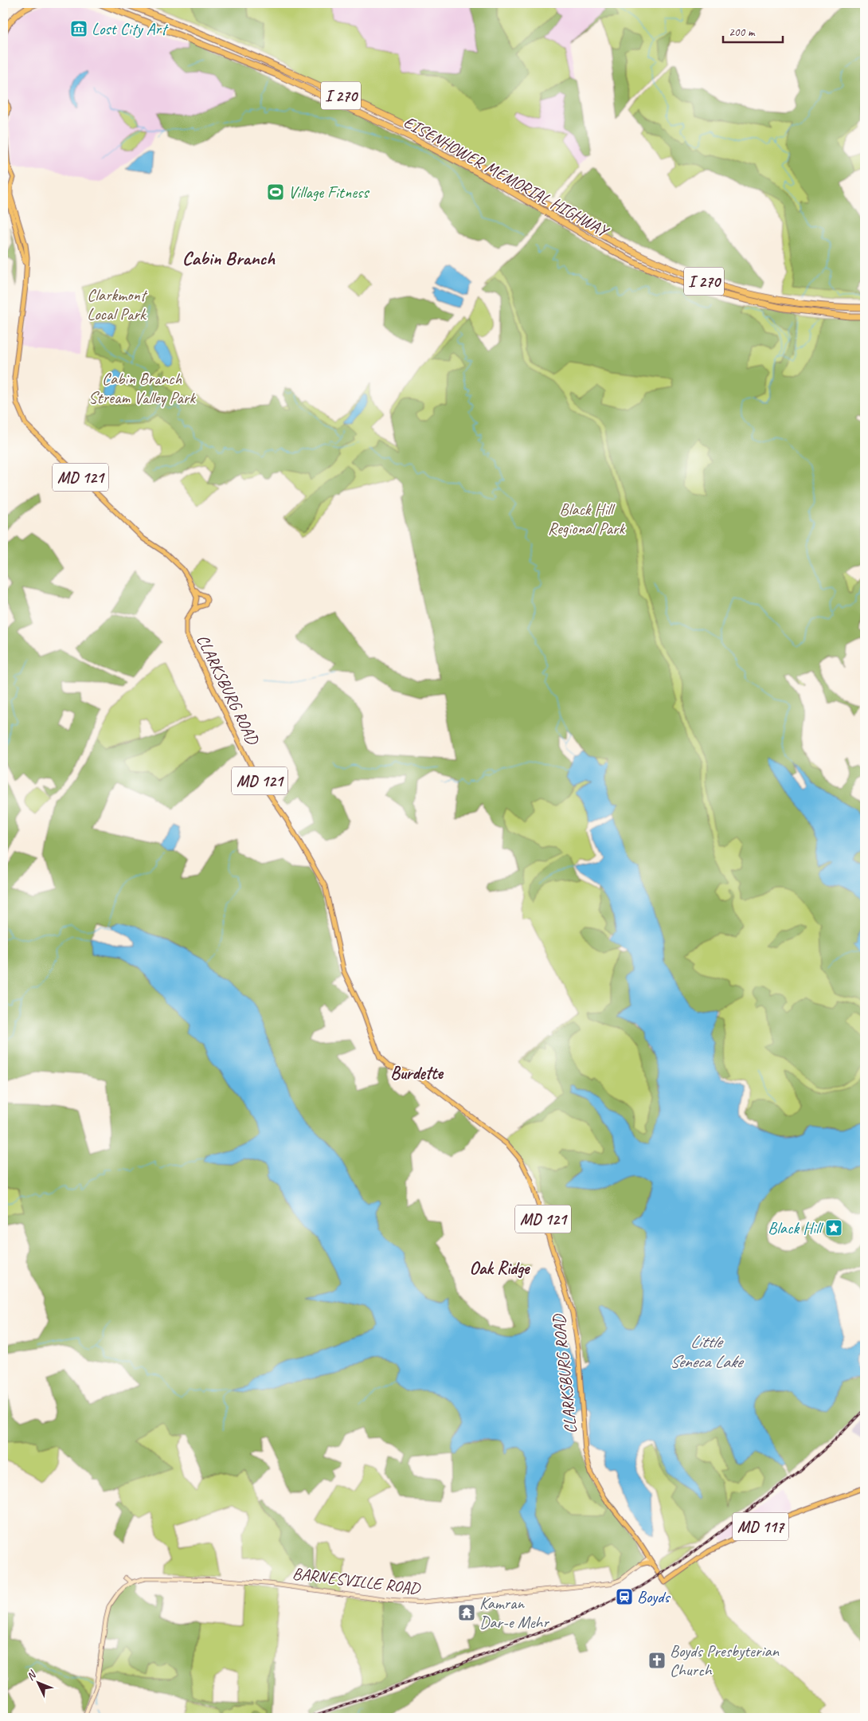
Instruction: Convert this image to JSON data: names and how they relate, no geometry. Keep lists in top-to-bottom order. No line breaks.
{"streets":{"highway":["I 270","EISENHOWER MEMORIAL HIGHWAY"],"main road":["MD 121","CLARKSBURG ROAD","MD 117","BARNESVILLE ROAD"]},"crossings":[["CLARKSBURG ROAD","BARNESVILLE ROAD"]],"districts":["Cabin Branch","Burdette","Oak Ridge"],"water":["Little Seneca Lake"],"parks":["Clarkmont Local Park","Cabin Branch Stream Valley Park","Black Hill Regional Park"],"places":{"museum":["Lost City Art"],"sports":["Village Fitness"],"place":["Black Hill"],"station":["Boyds"],"temple":["Kamran Dar-e Mehr"],"church":["Boyds Presbyterian Church"]},"scale_bar":"200 m","north":"top left"}
